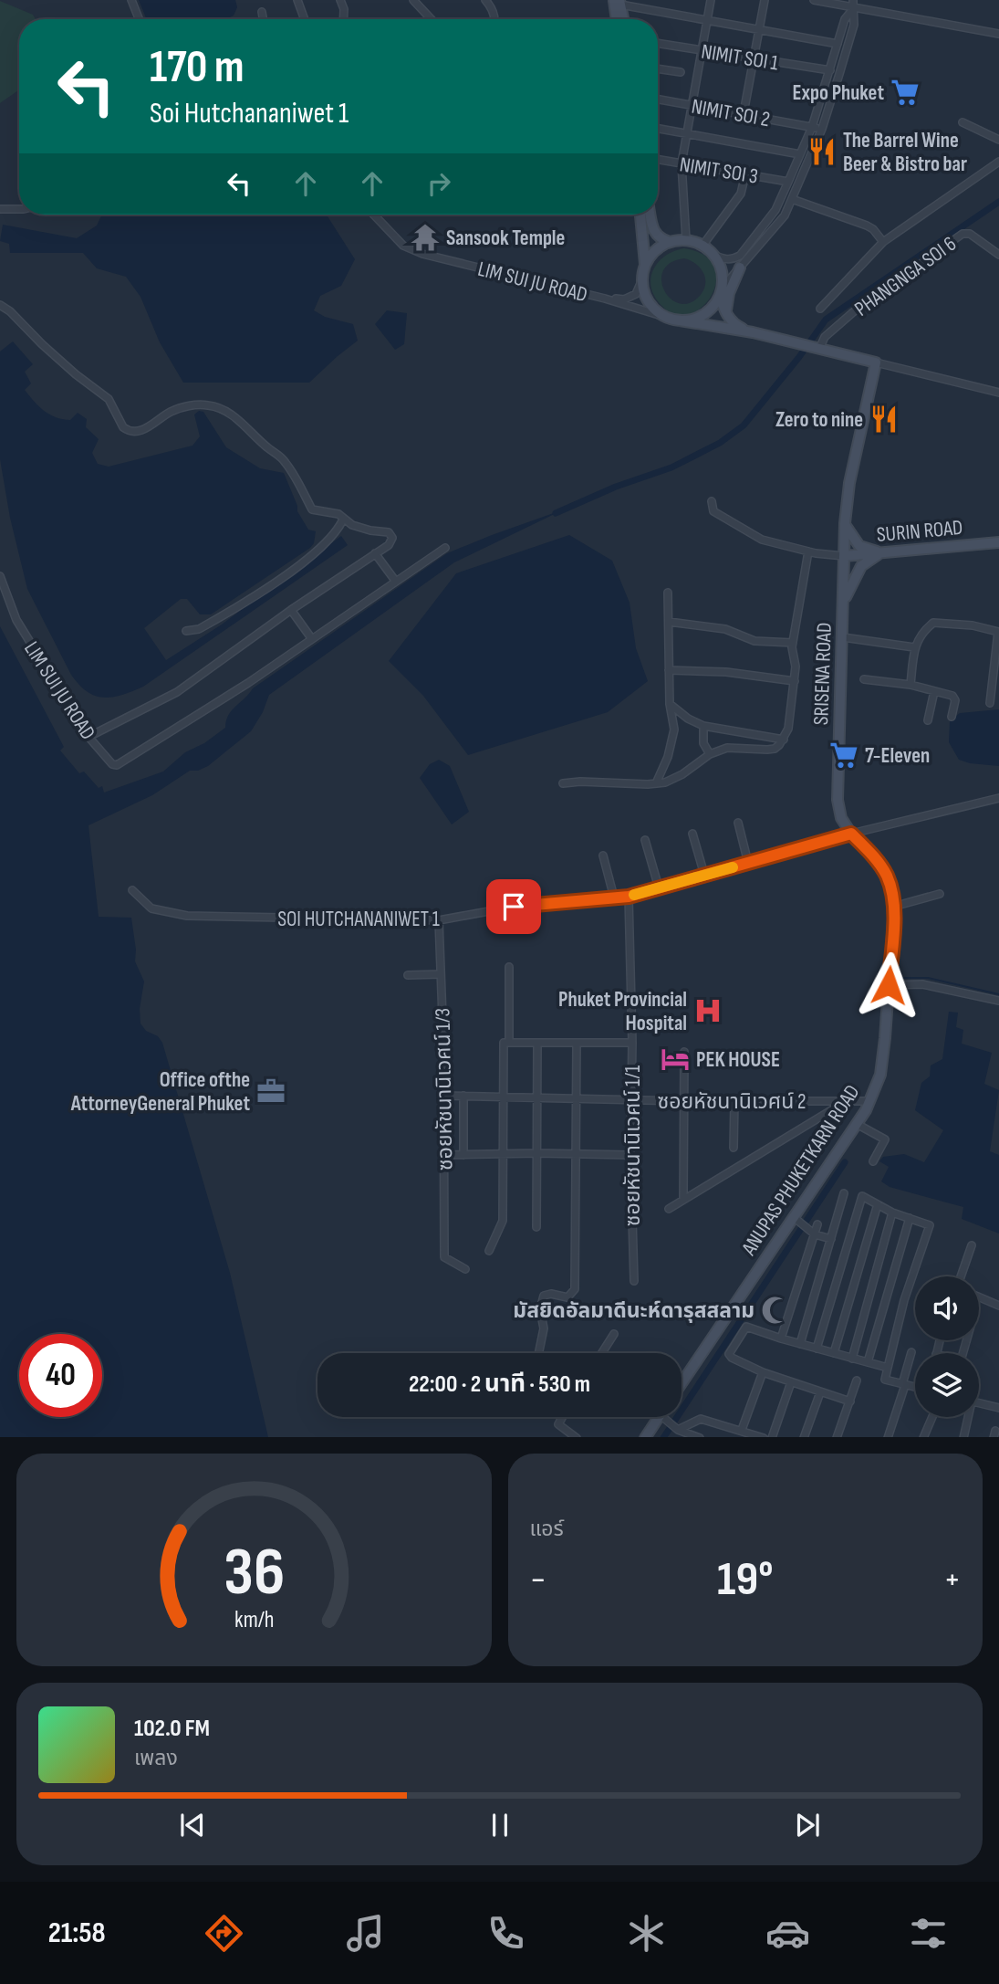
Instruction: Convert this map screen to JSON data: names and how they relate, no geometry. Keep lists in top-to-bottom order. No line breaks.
{"streets":{"street":["NIMIT SOI 1","NIMIT SOI 2","NIMIT SOI 3","PHANGNGA SOI 6","LIM SUI JU ROAD","SURIN ROAD","SRISENA ROAD","SOI HUTCHANANIWET 1","ซอยหัชนานิเวศน์ 1/3","ซอยหัชนานิเวศน์ 2","ซอยหัชนานิเวศน์ 1/1","ANUPAS PHUKETKARN ROAD"]},"crossings":[["SURIN ROAD","SRISENA ROAD"],["SRISENA ROAD","SOI HUTCHANANIWET 1"],["SRISENA ROAD","ANUPAS PHUKETKARN ROAD"],["SOI HUTCHANANIWET 1","ซอยหัชนานิเวศน์ 1/3"],["SOI HUTCHANANIWET 1","ซอยหัชนานิเวศน์ 1/1"],["SOI HUTCHANANIWET 1","ANUPAS PHUKETKARN ROAD"],["ซอยหัชนานิเวศน์ 1/3","ซอยหัชนานิเวศน์ 2"],["ซอยหัชนานิเวศน์ 2","ซอยหัชนานิเวศน์ 1/1"],["ซอยหัชนานิเวศน์ 2","ANUPAS PHUKETKARN ROAD"]],"places":{"supermarket":["Expo Phuket","7-Eleven"],"restaurant":["The Barrel Wine Beer & Bistro bar","Zero to nine"],"temple":["Sansook Temple"],"hospital":["Phuket Provincial Hospital"],"hotel":["PEK HOUSE"],"office":["Office ofthe AttorneyGeneral Phuket"],"mosque":["มัสยิดอัลมาดีนะห์ดารุสสลาม"]},"page":{"turn":["170 m","Soi Hutchananiwet 1"],"limit":"40","trip":"22:00 · 2 นาที · 530 m","tile":"แอร์","heat":["−","19°","+"],"song":["102.0 FM","เพลง"],"tabs":"21:58","gauge":["36","km/h"]}}
